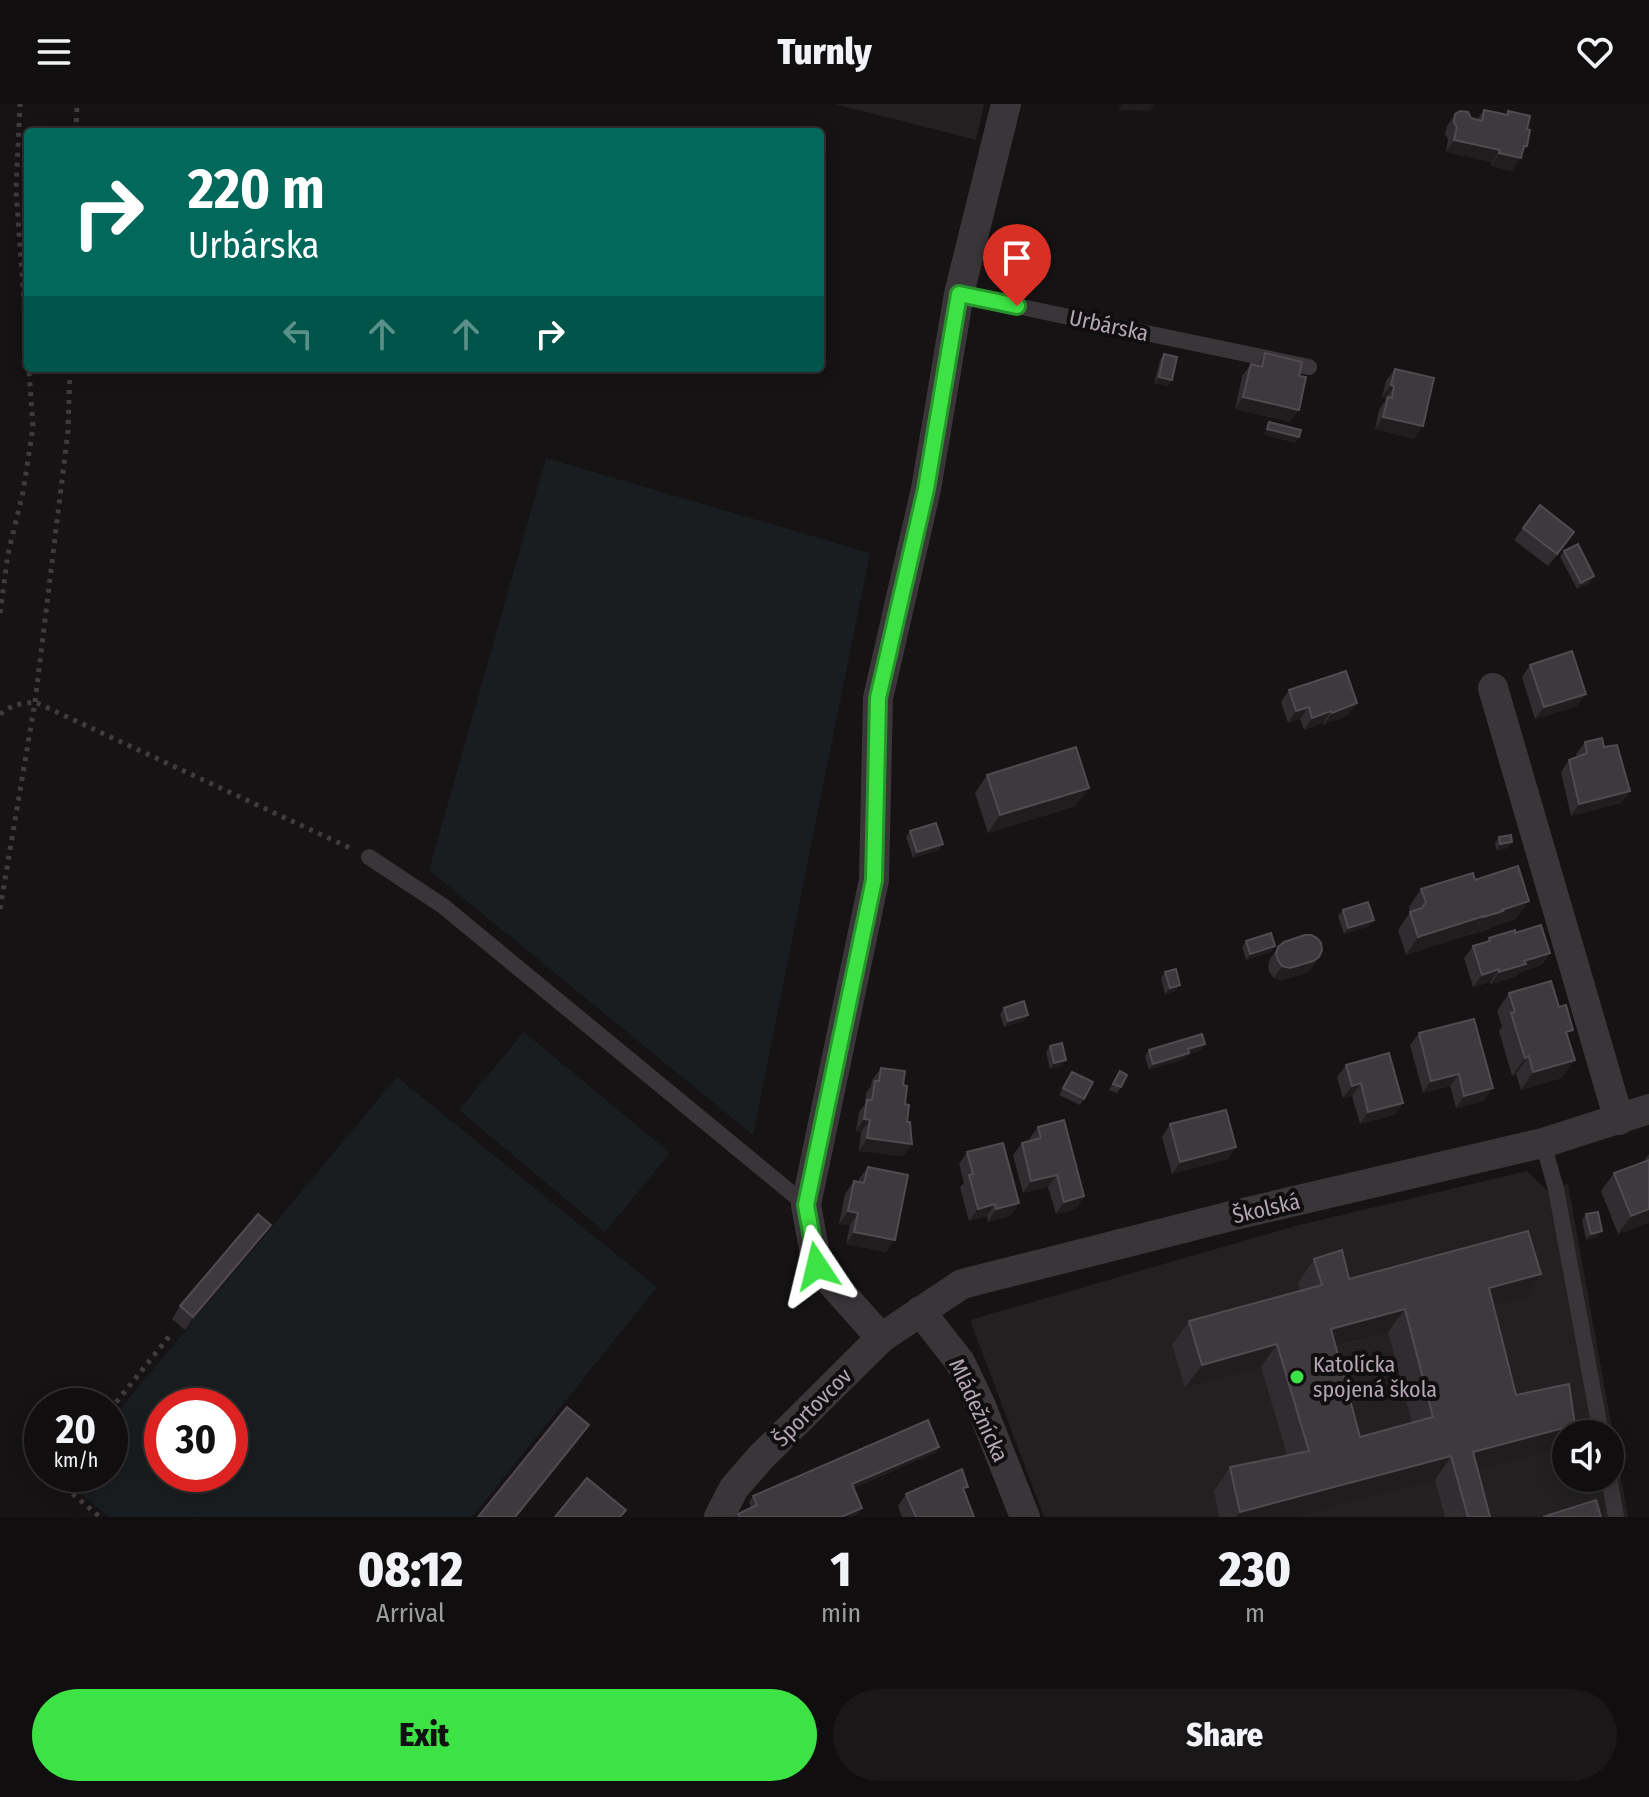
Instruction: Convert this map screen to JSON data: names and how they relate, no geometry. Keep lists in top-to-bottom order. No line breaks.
{"streets":{"street":["Školská","Športovcov","Mládežnícka"],"lane":["Urbárska"]},"crossings":[["Školská","Športovcov"],["Školská","Mládežnícka"],["Športovcov","Mládežnícka"]],"places":["Katolícka spojená škola"],"page":{"header":"Turnly","turn":["220 m","Urbárska"],"speed":"20 km/h","limit":"30","eta":["08:12","Arrival","1","min","230","m"],"buttons":["Exit","Share"]}}
